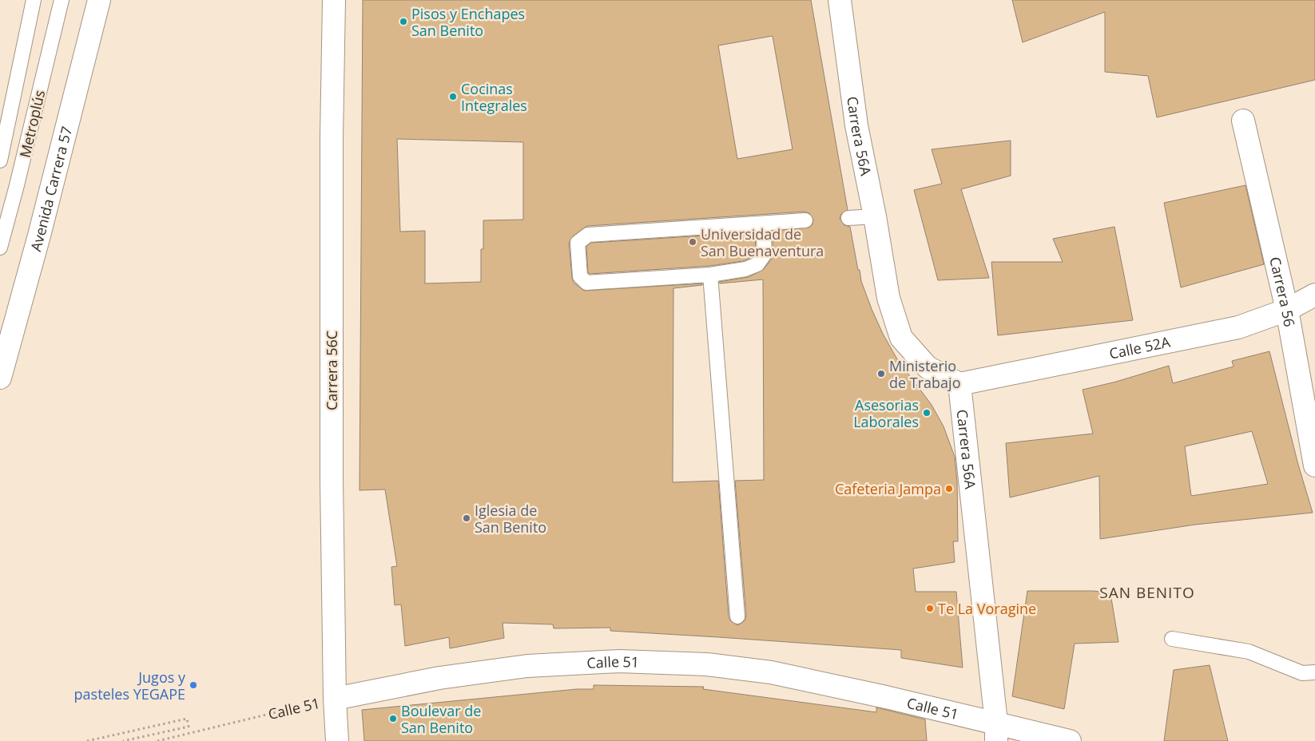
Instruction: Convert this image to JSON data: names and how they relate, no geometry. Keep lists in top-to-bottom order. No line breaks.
{"streets":{"street":["Carrera 56A","Avenida Carrera 57","Carrera 56","Calle 52A","Carrera 56C","Calle 51"],"lane":["Metroplús"]},"crossings":[["Carrera 56A","Calle 52A"],["Carrera 56A","Calle 51"],["Carrera 56","Calle 52A"],["Carrera 56C","Calle 51"]],"districts":["SAN BENITO"],"places":["Pisos y Enchapes San Benito","Cocinas Integrales","Universidad de San Buenaventura","Ministerio de Trabajo","Asesorias Laborales","Cafeteria Jampa","Iglesia de San Benito","Te La Voragine","Jugos y pasteles YEGAPE","Boulevar de San Benito"]}
